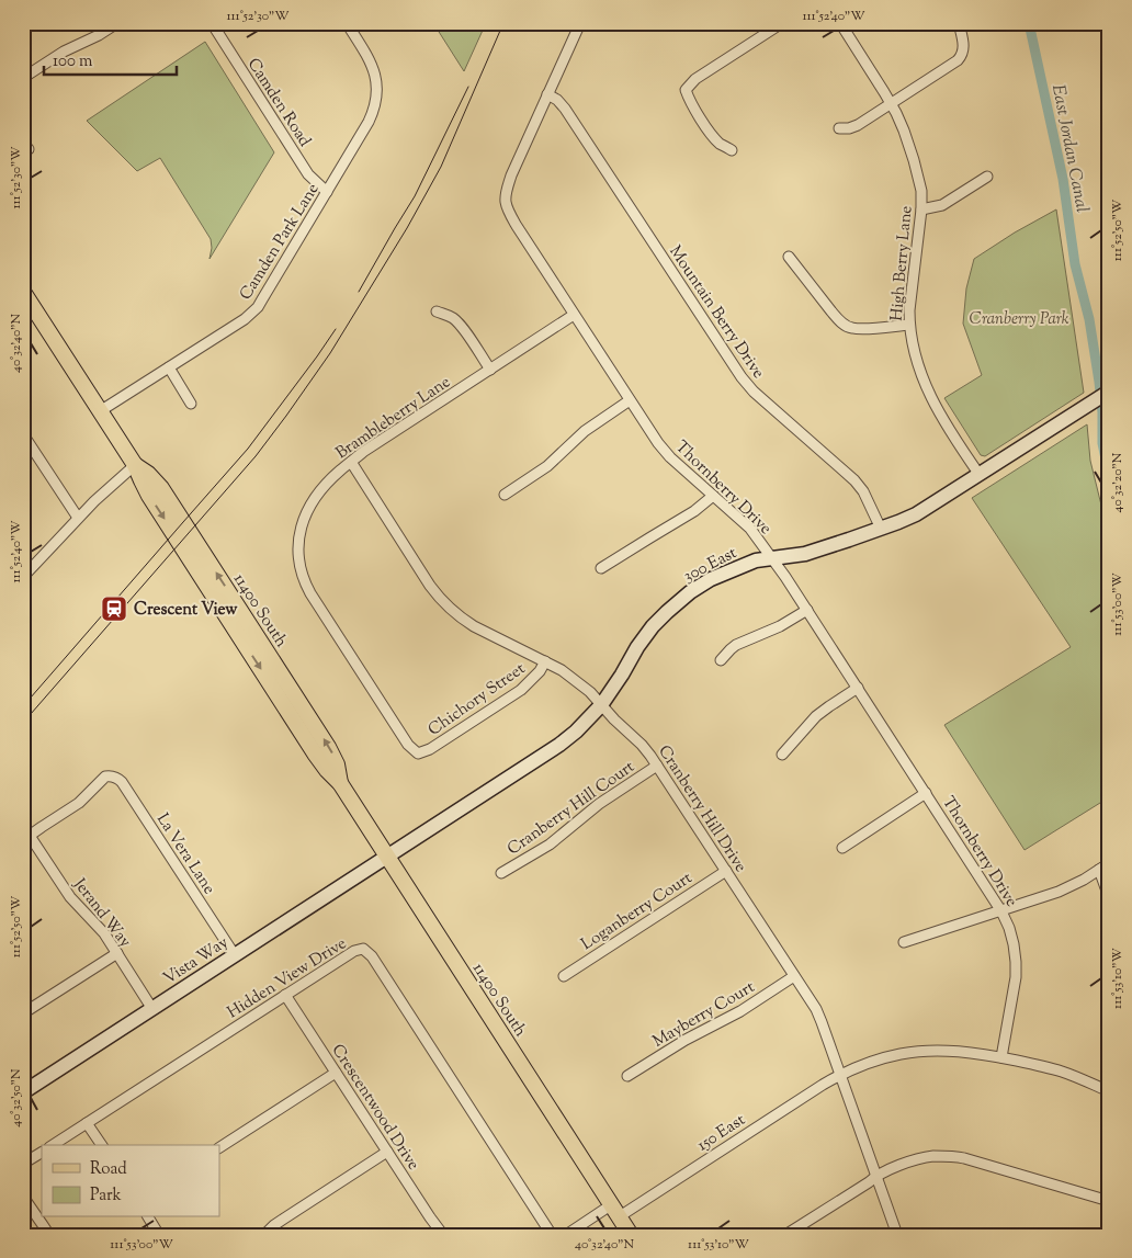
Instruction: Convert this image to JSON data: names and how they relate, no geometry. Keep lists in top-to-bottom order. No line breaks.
{"streets":{"main road":["11400 South"],"street":["Camden Road","Camden Park Lane","High Berry Lane","Mountain Berry Drive","Brambleberry Lane","Thornberry Drive","300 East","Chichory Street","Cranberry Hill Court","Cranberry Hill Drive","La Vera Lane","Loganberry Court","Jerand Way","Vista Way","Hidden View Drive","Mayberry Court","Crescentwood Drive","150 East"]},"crossings":[["Camden Road","Camden Park Lane"],["Camden Park Lane","11400 South"],["High Berry Lane","300 East"],["Mountain Berry Drive","Thornberry Drive"],["Mountain Berry Drive","300 East"],["Brambleberry Lane","Thornberry Drive"],["Brambleberry Lane","Chichory Street"],["Brambleberry Lane","Cranberry Hill Drive"],["Thornberry Drive","300 East"],["Thornberry Drive","150 East"],["300 East","11400 South"],["300 East","Cranberry Hill Drive"],["300 East","Vista Way"],["11400 South","Vista Way"],["11400 South","150 East"],["Chichory Street","Cranberry Hill Drive"],["Cranberry Hill Court","Cranberry Hill Drive"],["Cranberry Hill Drive","Loganberry Court"],["Cranberry Hill Drive","Mayberry Court"],["Cranberry Hill Drive","150 East"],["La Vera Lane","Jerand Way"],["La Vera Lane","Vista Way"],["Jerand Way","Vista Way"],["Hidden View Drive","Crescentwood Drive"]],"water":["East Jordan Canal"],"parks":["Cranberry Park"],"places":{"station":["Crescent View"]},"legend":["Road","Park"],"scale_bar":"100 m","coordinates":["111°52'30\"W","111°52'40\"W","111°52'50\"W","40°32'40\"N","40°32'20\"N","111°53'00\"W","111°53'10\"W","40°32'50\"N"]}
